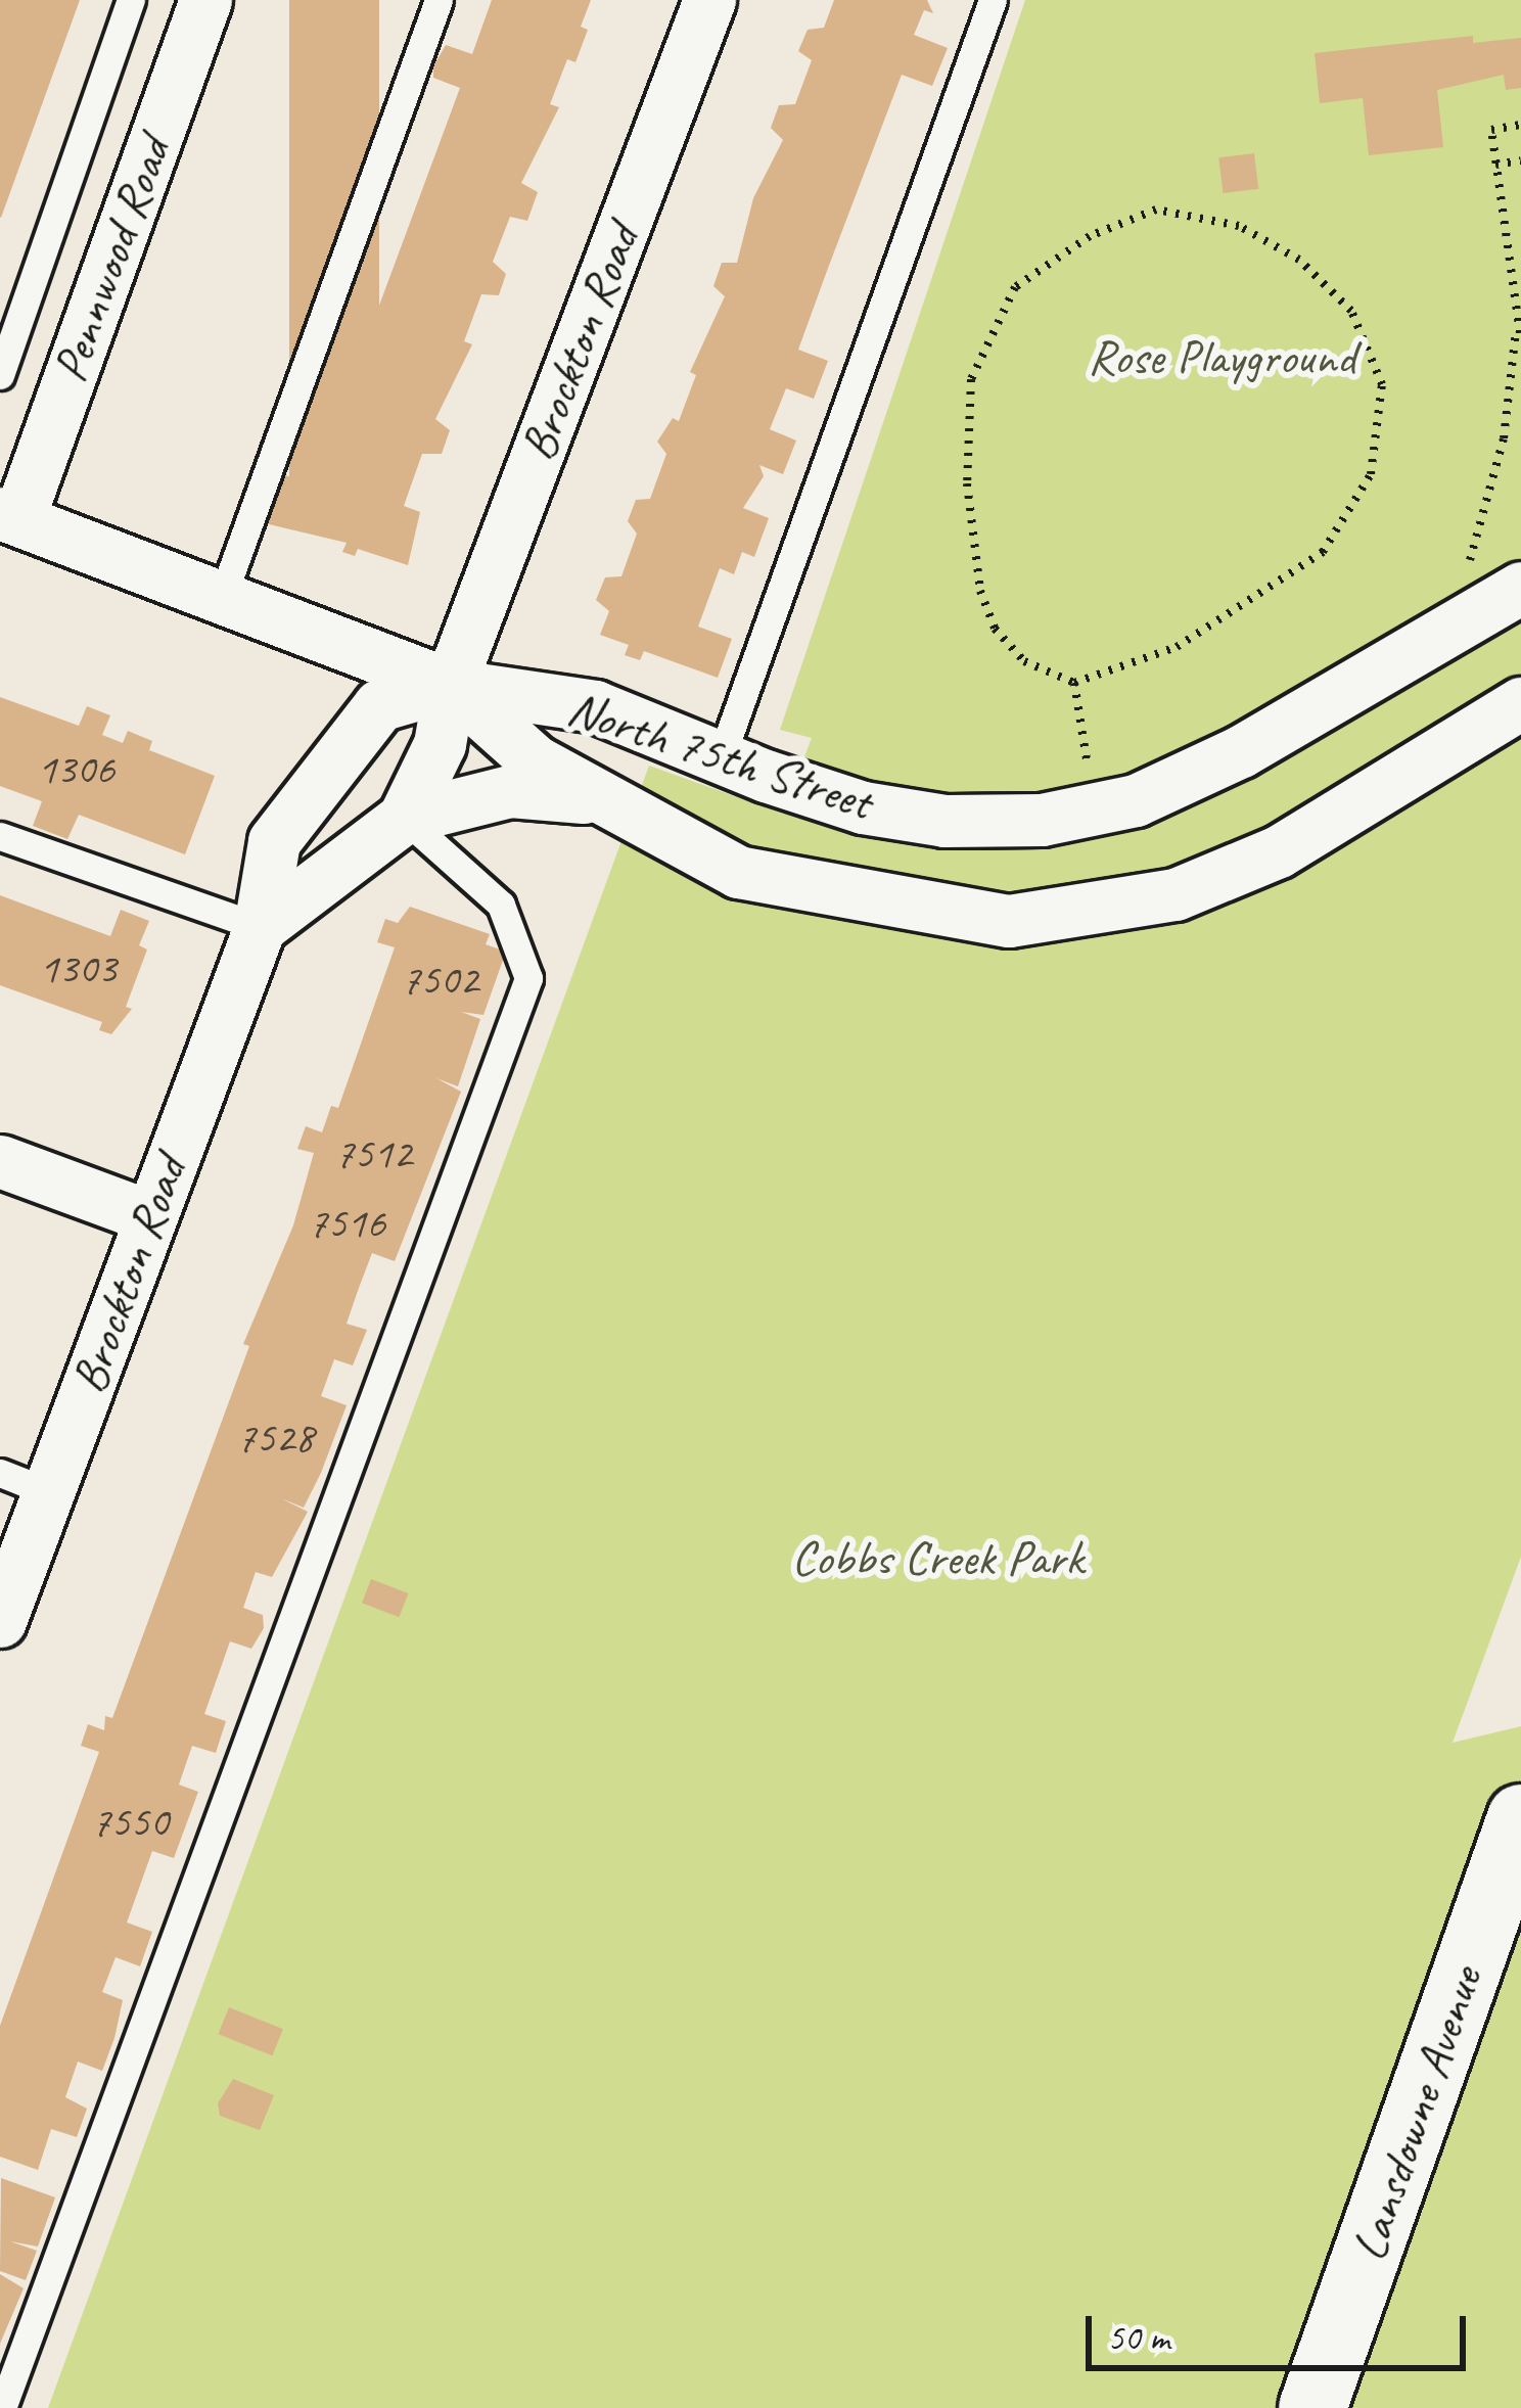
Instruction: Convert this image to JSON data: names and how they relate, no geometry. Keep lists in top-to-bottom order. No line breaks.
{"streets":{"main road":["Lansdowne Avenue"],"street":["Pennwood Road","Brockton Road","North 75th Street"]},"crossings":[["Pennwood Road","North 75th Street"],["Brockton Road","North 75th Street"]],"parks":["Rose Playground","Cobbs Creek Park"],"house_numbers":["1306","1303","7502","7512","7516","7528","7550"],"scale_bar":"50 m"}
